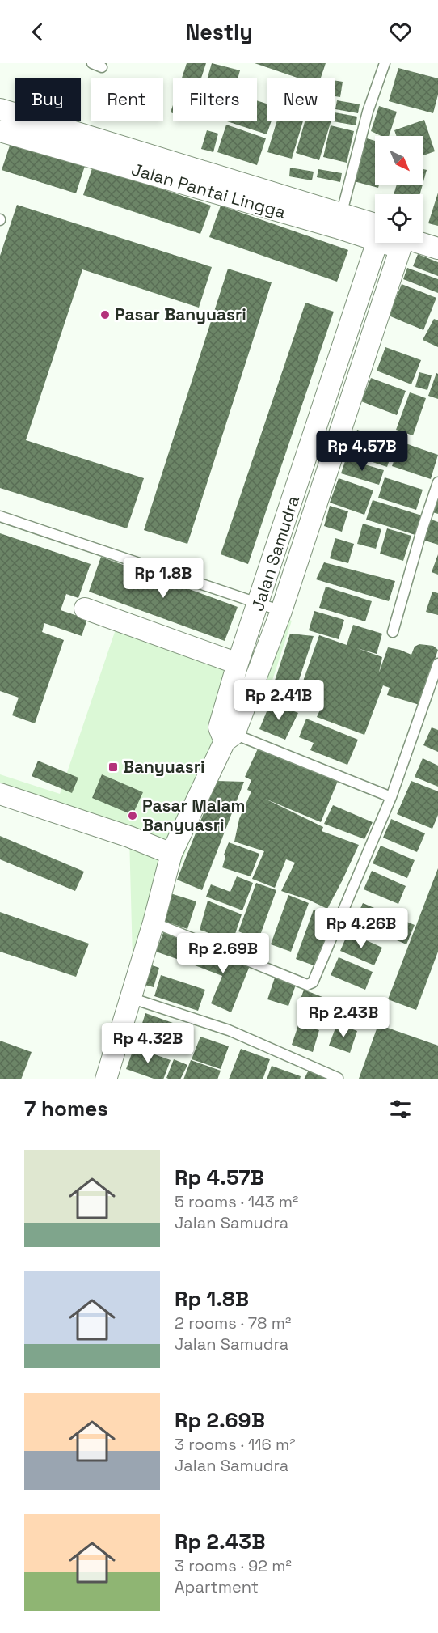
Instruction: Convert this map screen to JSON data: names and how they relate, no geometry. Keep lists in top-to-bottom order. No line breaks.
{"streets":{"street":["Jalan Pantai Lingga","Jalan Samudra"]},"places":{"other":["Pasar Banyuasri","Pasar Malam Banyuasri"],"transit":["Banyuasri"]},"north":"bottom right","page":{"header":"Nestly","chip":["Buy","Rent","Filters","New"],"price":["Rp 4.57B","Rp 1.8B","Rp 2.41B","Rp 4.26B","Rp 2.69B","Rp 2.43B","Rp 4.32B"],"heading":"7 homes","list":[{"name":"Rp 4.57B","note":"5 rooms · 143 m² · Jalan Samudra"},{"name":"Rp 1.8B","note":"2 rooms · 78 m² · Jalan Samudra"},{"name":"Rp 2.69B","note":"3 rooms · 116 m² · Jalan Samudra"},{"name":"Rp 2.43B","note":"3 rooms · 92 m² · Apartment"}]}}
